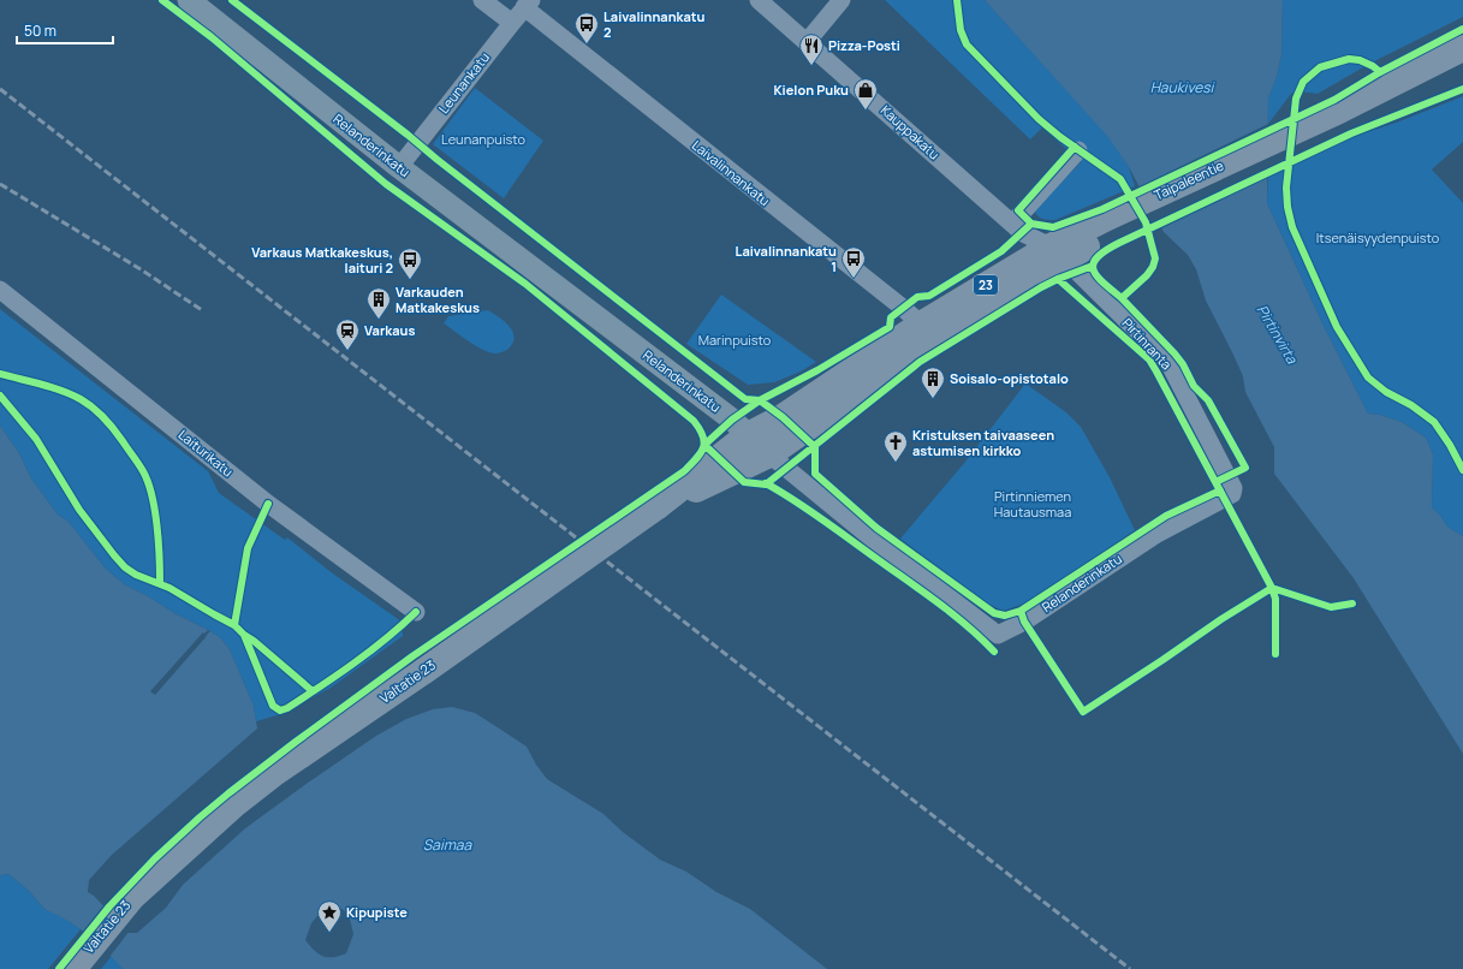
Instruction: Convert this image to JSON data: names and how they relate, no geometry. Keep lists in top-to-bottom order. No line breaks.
{"streets":{"highway":["Taipaleentie","23","Valtatie 23"],"main road":["Relanderinkatu"],"street":["Leunankatu","Kauppakatu","Laivalinnankatu","Pirtinranta","Laiturikatu"]},"crossings":[["Leunankatu","Relanderinkatu"],["Leunankatu","Laivalinnankatu"],["Kauppakatu","Taipaleentie"],["Kauppakatu","Pirtinranta"],["Relanderinkatu","23"],["Relanderinkatu","Pirtinranta"],["Relanderinkatu","Valtatie 23"],["Laivalinnankatu","Taipaleentie"],["Laivalinnankatu","23"],["Taipaleentie","23"],["Taipaleentie","Pirtinranta"],["23","Valtatie 23"]],"water":["Haukivesi","Pirtinvirta","Saimaa"],"parks":["Leunanpuisto","Itsenäisyydenpuisto","Marinpuisto","Pirtinniemen Hautausmaa"],"places":{"bus stop":["Laivalinnankatu 2","Laivalinnankatu 1","Varkaus Matkakeskus, laituri 2"],"restaurant":["Pizza-Posti"],"shop":["Kielon Puku"],"building":["Varkauden Matkakeskus","Soisalo-opistotalo"],"station":["Varkaus"],"church":["Kristuksen taivaaseen astumisen kirkko"],"place":["Kipupiste"]},"scale_bar":"50 m"}
